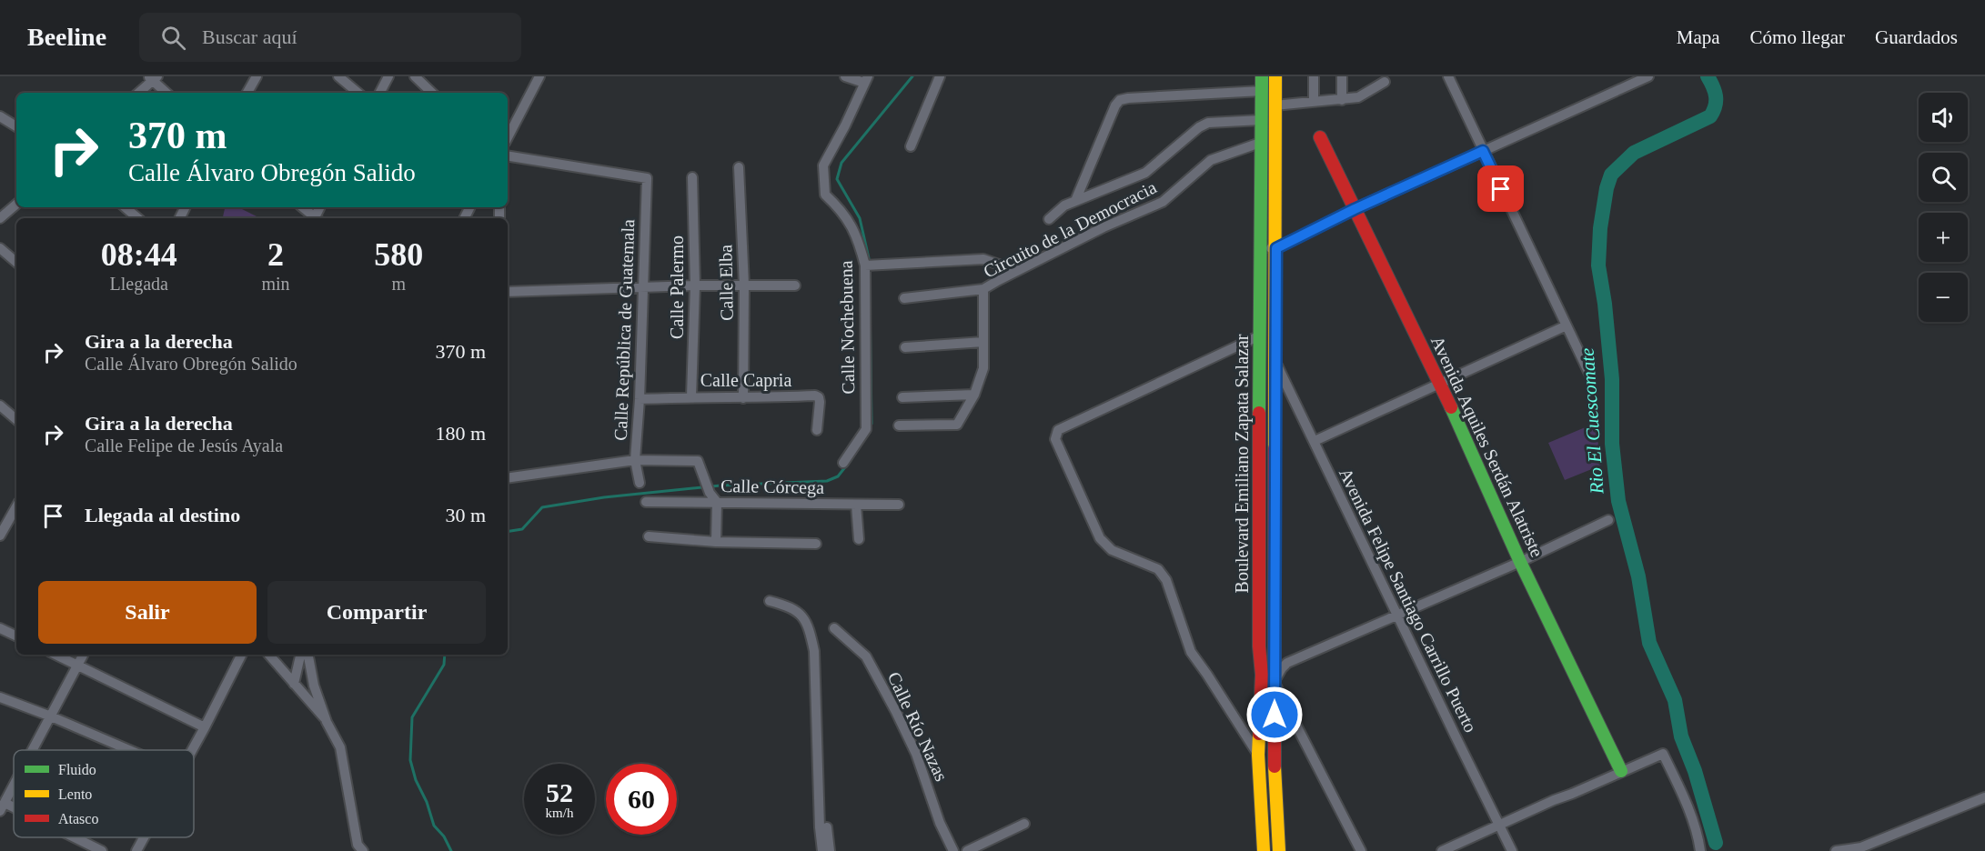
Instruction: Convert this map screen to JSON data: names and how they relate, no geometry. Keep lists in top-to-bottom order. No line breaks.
{"streets":{"main road":["Avenida Aquiles Serdán Alatriste","Boulevard Emiliano Zapata Salazar"],"street":["Circuito de la Democracia","Calle Elba","Calle Palermo","Calle Nochebuena","Calle República de Guatemala","Calle Capria","Calle Córcega","Avenida Felipe Santiago Carrillo Puerto","Calle Río Nazas"]},"crossings":[["Circuito de la Democracia","Boulevard Emiliano Zapata Salazar"],["Calle Elba","Calle Capria"],["Calle Palermo","Calle Capria"],["Calle República de Guatemala","Calle Capria"],["Boulevard Emiliano Zapata Salazar","Avenida Felipe Santiago Carrillo Puerto"]],"water":["Rio El Cuescomate"],"legend":["Fluido","Lento","Atasco"],"page":{"header":"Beeline","search":"Buscar aquí","nav":["Mapa","Cómo llegar","Guardados"],"map_buttons":["+","−"],"turn":["370 m","Calle Álvaro Obregón Salido"],"eta":["08:44","Llegada","2","min","580","m"],"list":[{"name":"Gira a la derecha","note":"Calle Álvaro Obregón Salido","value":"370 m"},{"name":"Gira a la derecha","note":"Calle Felipe de Jesús Ayala","value":"180 m"},{"name":"Llegada al destino","value":"30 m"}],"buttons":["Salir","Compartir"],"speed":"52 km/h","limit":"60"}}
